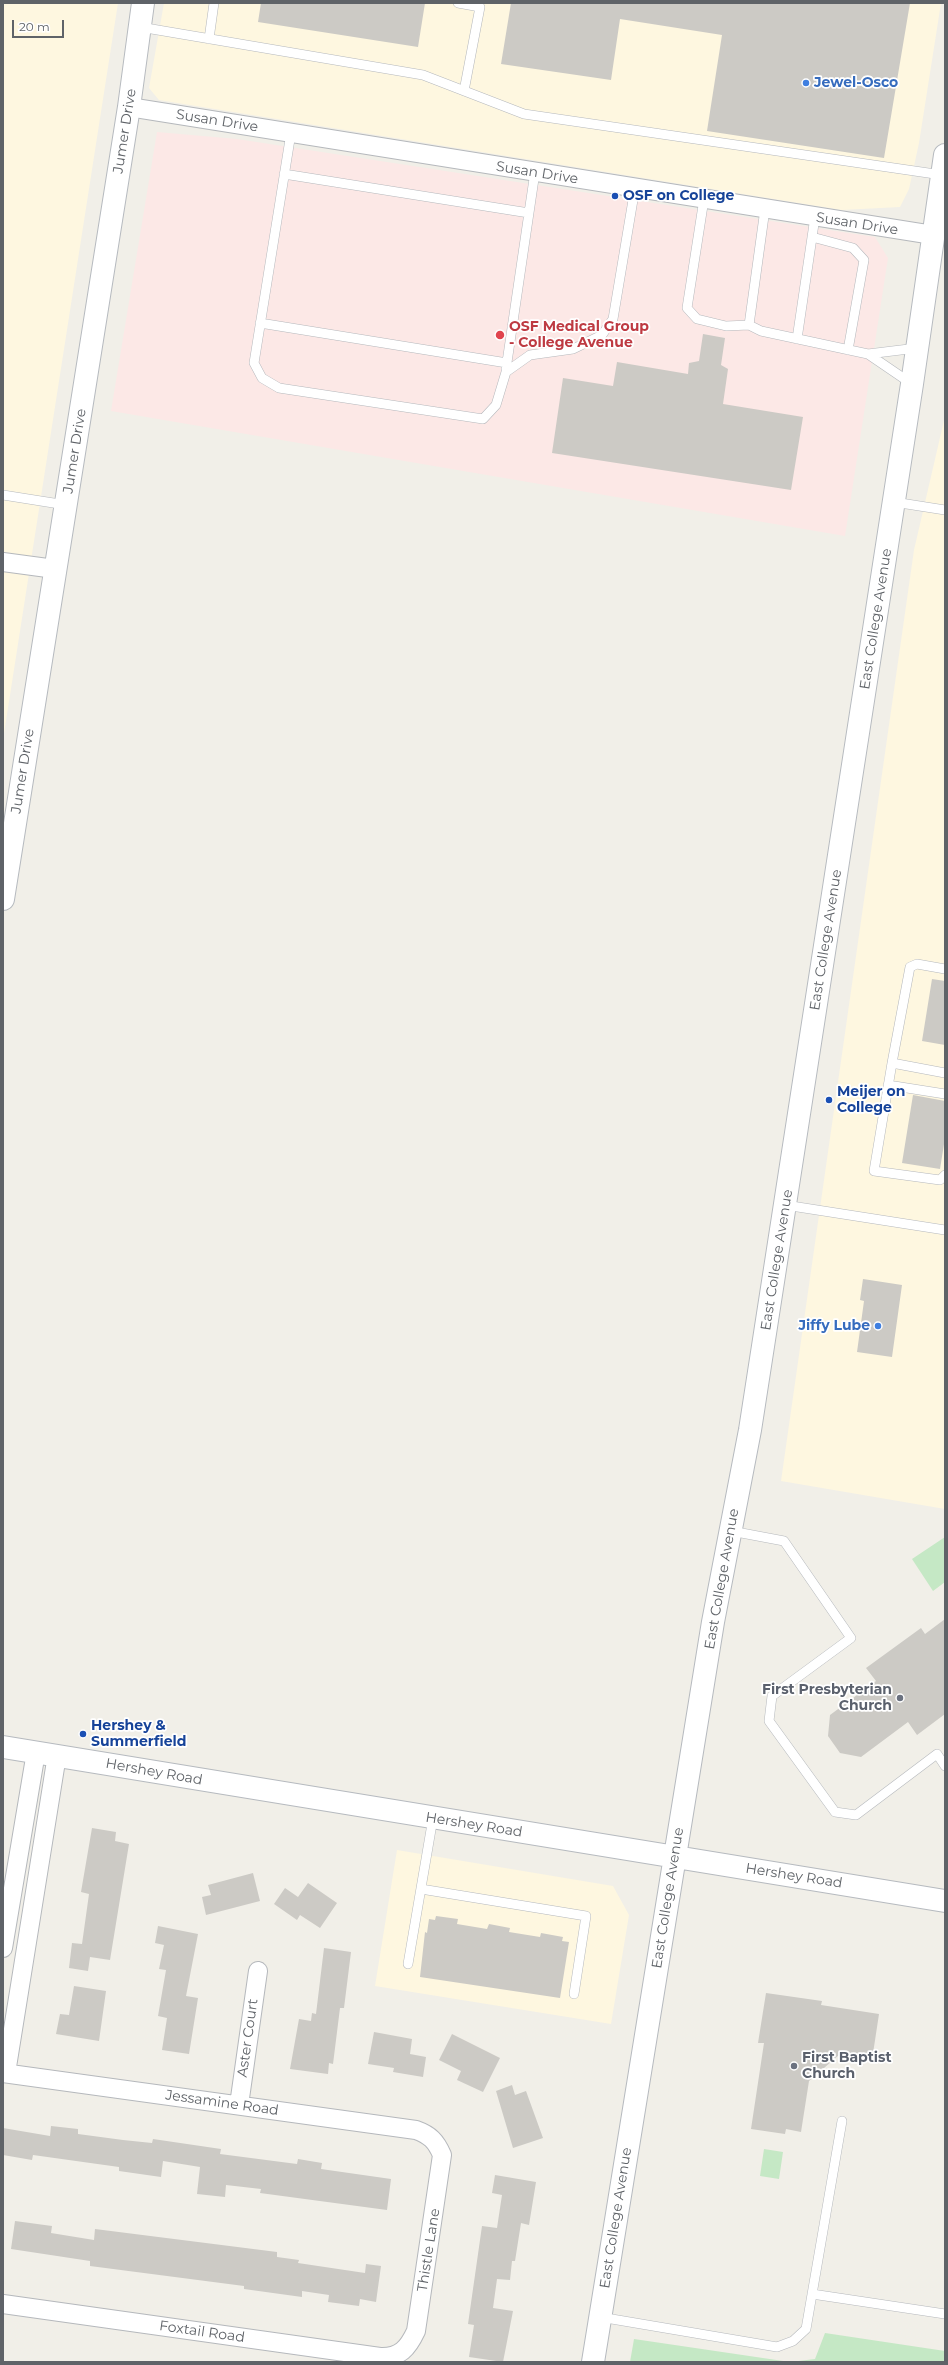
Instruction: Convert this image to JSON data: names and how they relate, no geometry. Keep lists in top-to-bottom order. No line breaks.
{"streets":{"main road":["Jumer Drive","East College Avenue","Hershey Road"],"street":["Susan Drive","Aster Court","Jessamine Road","Thistle Lane","Foxtail Road"]},"crossings":[["Susan Drive","Jumer Drive"],["Susan Drive","East College Avenue"],["East College Avenue","Hershey Road"],["Aster Court","Jessamine Road"],["Jessamine Road","Thistle Lane"],["Thistle Lane","Foxtail Road"]],"places":["Jewel-Osco","OSF on College","OSF Medical Group - College Avenue","Meijer on College","Jiffy Lube","First Presbyterian Church","Hershey & Summerfield","First Baptist Church"],"scale_bar":"20 m"}
